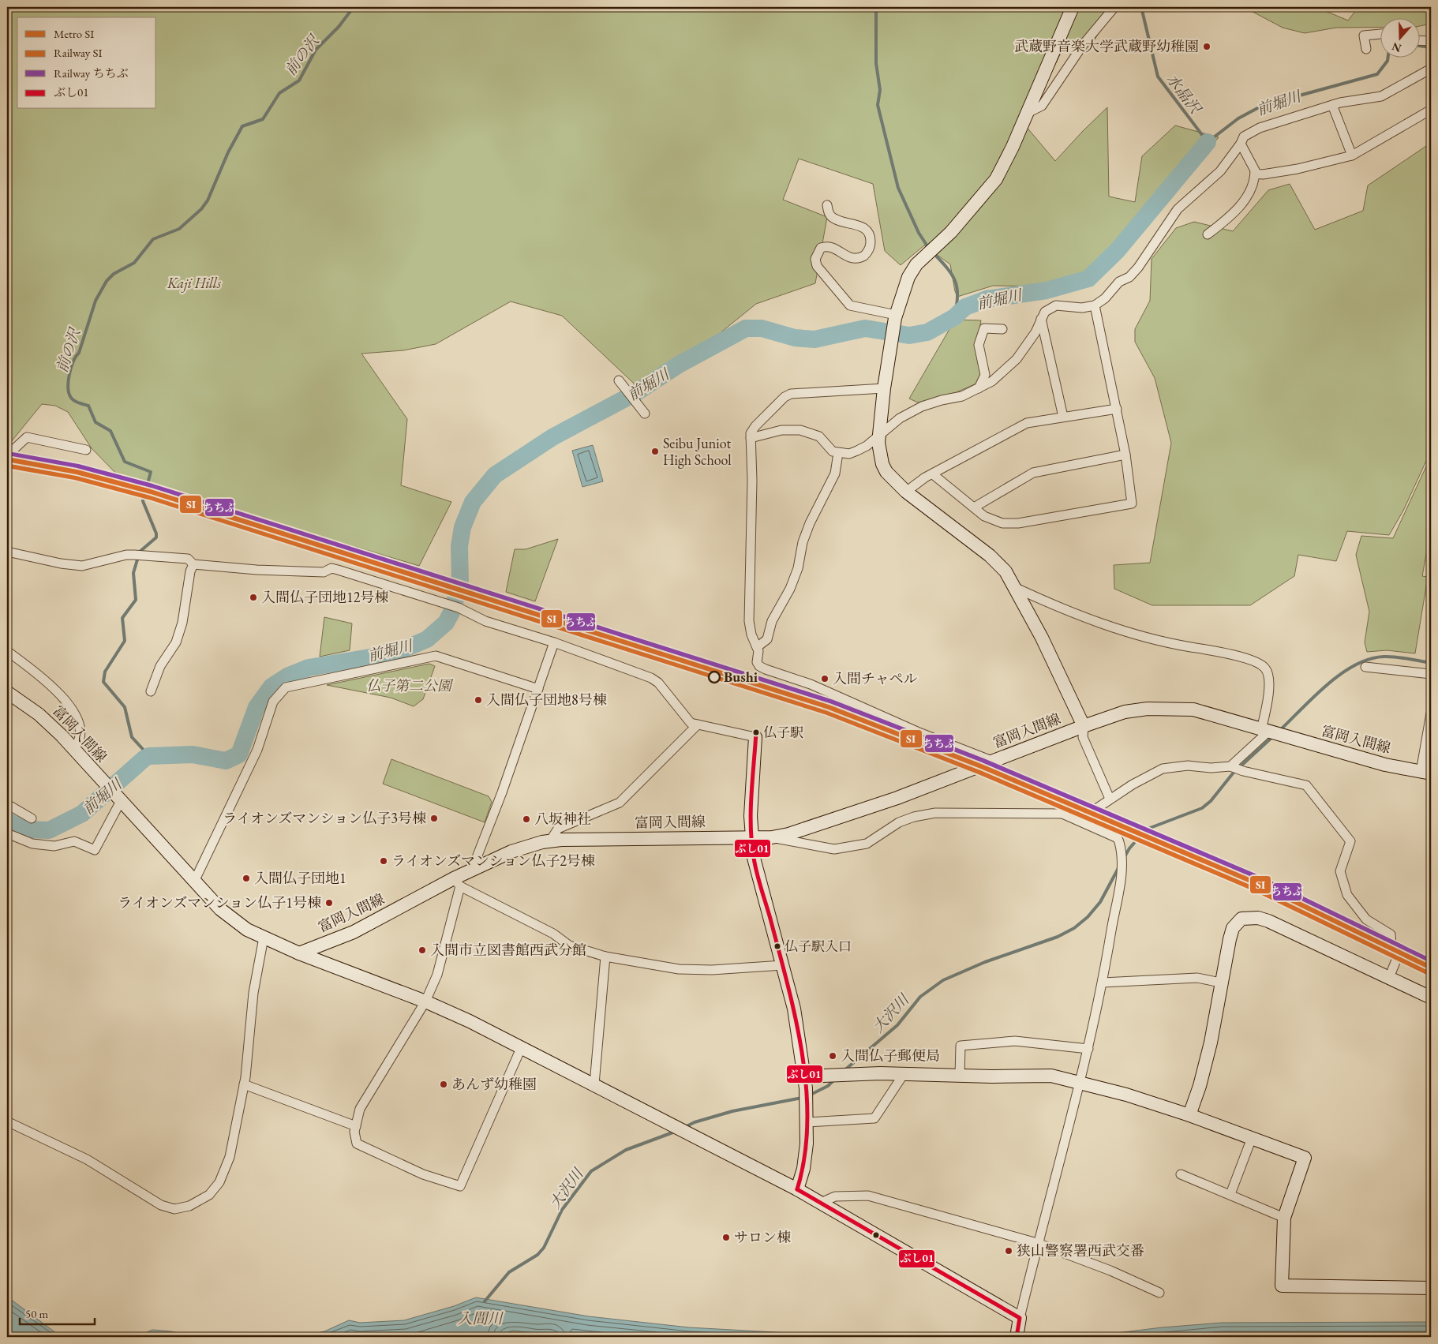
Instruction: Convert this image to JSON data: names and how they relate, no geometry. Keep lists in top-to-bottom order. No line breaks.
{"streets":{"street":["富岡入間線"]},"water":["前の沢","水晶沢","前堀川","大沢川","入間川"],"parks":["Kaji Hills","仏子第二公園"],"places":["武蔵野音楽大学武蔵野幼稚園","Seibu Juniot High School","入間仏子団地12号棟","Bushi","入間チャペル","入間仏子団地8号棟","仏子駅","ライオンズマンション仏子3号棟","八坂神社","ライオンズマンション仏子2号棟","入間仏子団地1","ライオンズマンション仏子1号棟","仏子駅入口","入間市立図書館西武分館","入間仏子郵便局","あんず幼稚園","サロン棟","狭山警察署西武交番"],"lines":["rail line ちちぶ","metro line SI","rail line SI","transit line ぶし01"],"legend":["Metro SI","Railway SI","Railway ちちぶ","ぶし01"],"scale_bar":"50 m","north":"bottom"}
